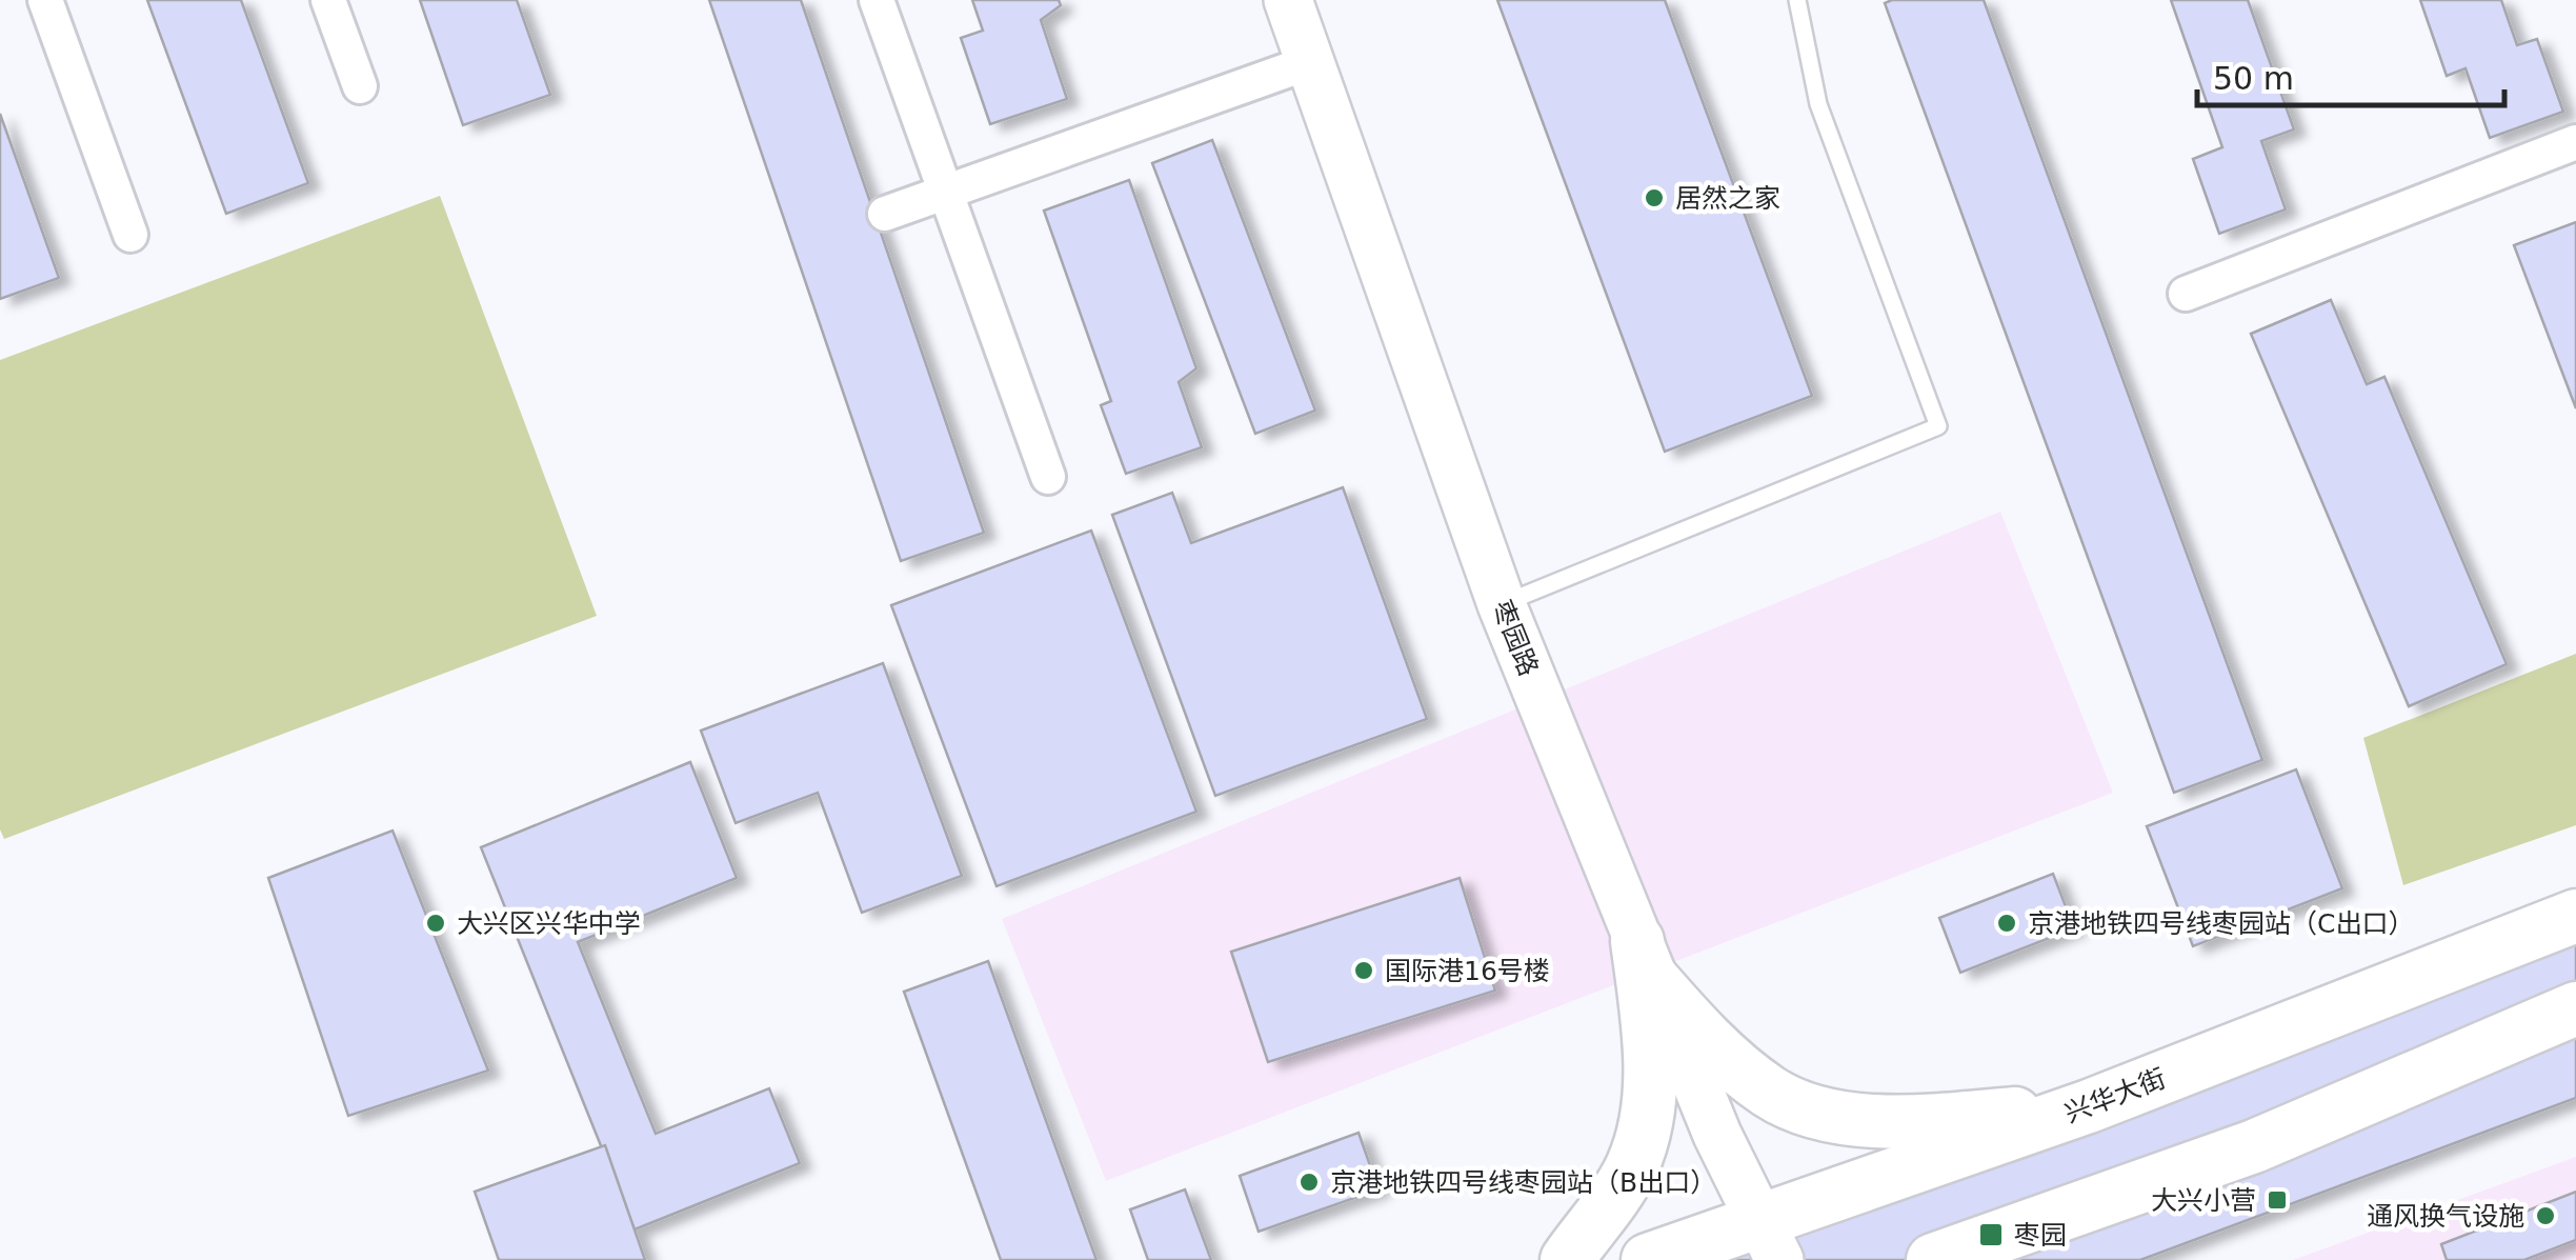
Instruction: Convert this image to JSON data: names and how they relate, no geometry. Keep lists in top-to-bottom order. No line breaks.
{"streets":{"main road":["兴华大街"],"street":["枣园路"]},"crossings":[["枣园路","兴华大街"]],"places":{"other":["居然之家","大兴区兴华中学","京港地铁四号线枣园站（C出口）","国际港16号楼","京港地铁四号线枣园站（B出口）","通风换气设施"],"transit":["大兴小营","枣园"]},"scale_bar":"50 m"}
